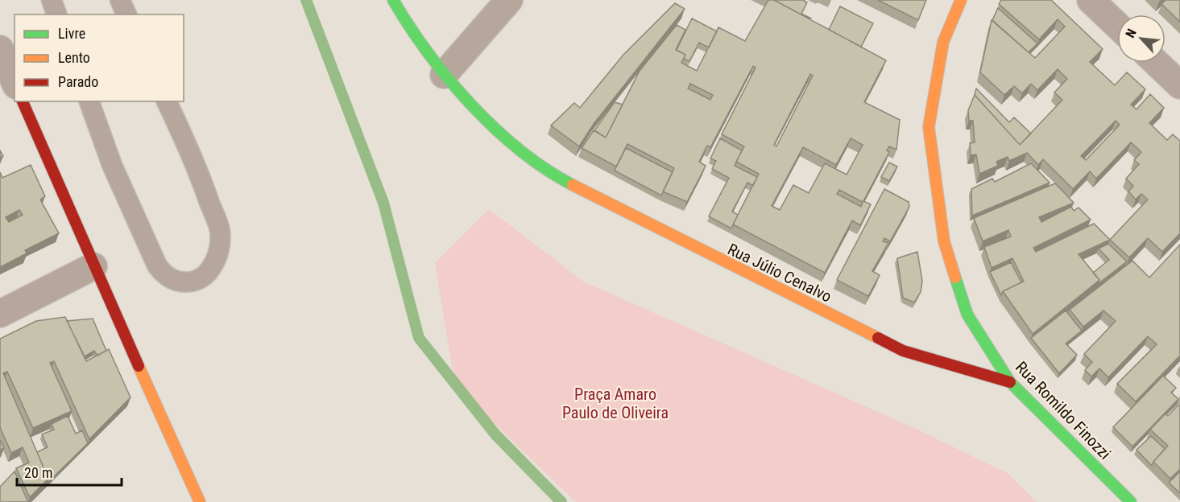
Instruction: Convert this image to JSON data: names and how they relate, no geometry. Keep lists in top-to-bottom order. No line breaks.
{"streets":{"street":["Rua Júlio Cenalvo","Rua Romildo Finozzi"]},"crossings":[["Rua Júlio Cenalvo","Rua Romildo Finozzi"]],"parks":["Praça Amaro Paulo de Oliveira"],"legend":["Livre","Lento","Parado"],"scale_bar":"20 m","north":"top left"}
